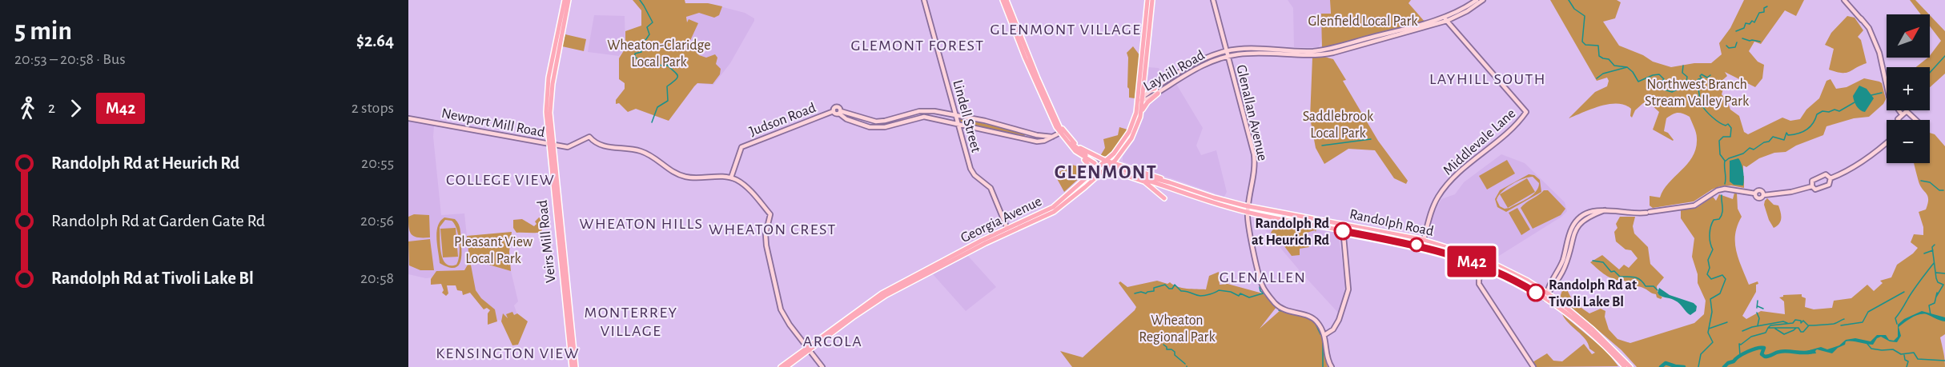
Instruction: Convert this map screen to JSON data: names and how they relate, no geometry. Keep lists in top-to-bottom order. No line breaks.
{"streets":{"main road":["Georgia Avenue","Randolph Road","Veirs Mill Road"],"street":["Layhill Road","Glenallan Avenue","Lindell Street","Judson Road","Newport Mill Road","Middlevale Lane"]},"crossings":[["Layhill Road","Glenallan Avenue"],["Layhill Road","Middlevale Lane"],["Layhill Road","Georgia Avenue"],["Glenallan Avenue","Randolph Road"],["Lindell Street","Georgia Avenue"],["Judson Road","Newport Mill Road"],["Newport Mill Road","Veirs Mill Road"],["Middlevale Lane","Randolph Road"]],"districts":["GLENMONT VILLAGE","GLEMONT FOREST","LAYHILL SOUTH","GLENMONT","COLLEGE VIEW","WHEATON HILLS","WHEATON CREST","GLENALLEN","MONTERREY VILLAGE","ARCOLA","KENSINGTON VIEW"],"parks":["Glenfield Local Park","Wheaton-Claridge Local Park","Northwest Branch Stream Valley Park","Saddlebrook Local Park","Pleasant View Local Park","Wheaton Regional Park"],"places":["Randolph Rd at Heurich Rd","Randolph Rd at Tivoli Lake Bl"],"lines":["bus line M42"],"north":"top right","page":{"heading":["5 min","20:53 – 20:58 · Bus","$2.64"],"on_map":"M42","map_buttons":["+","−"],"legs":["2","M42","2 stops"],"list":[{"name":"Randolph Rd at Heurich Rd","value":"20:55"},{"name":"Randolph Rd at Garden Gate Rd","value":"20:56"},{"name":"Randolph Rd at Tivoli Lake Bl","value":"20:58"}]}}
